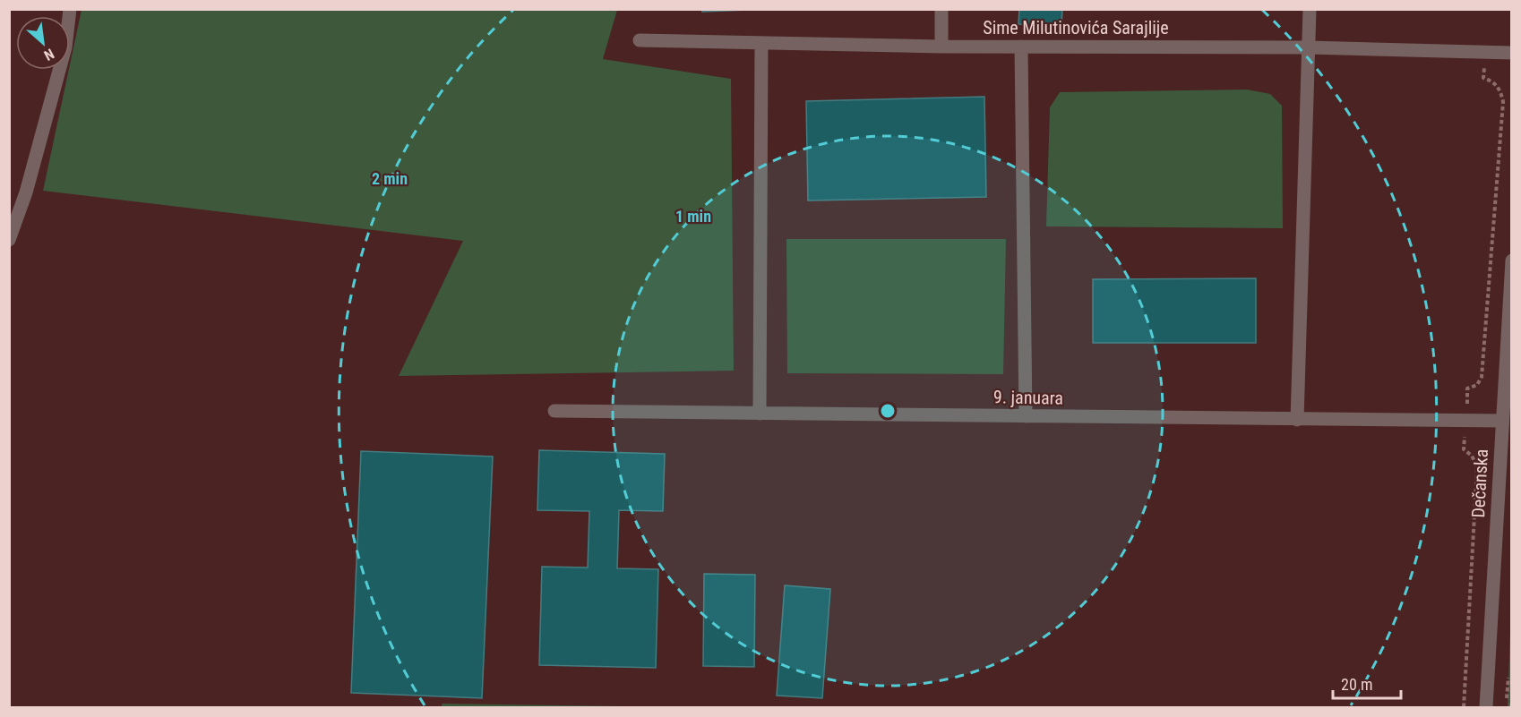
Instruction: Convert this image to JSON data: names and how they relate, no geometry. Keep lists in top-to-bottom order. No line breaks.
{"streets":{"street":["Sime Milutinovića Sarajlije","9. januara","Dečanska"]},"crossings":[["9. januara","Dečanska"]],"scale_bar":"20 m","north":"bottom right","rings":["2 min","1 min"]}
